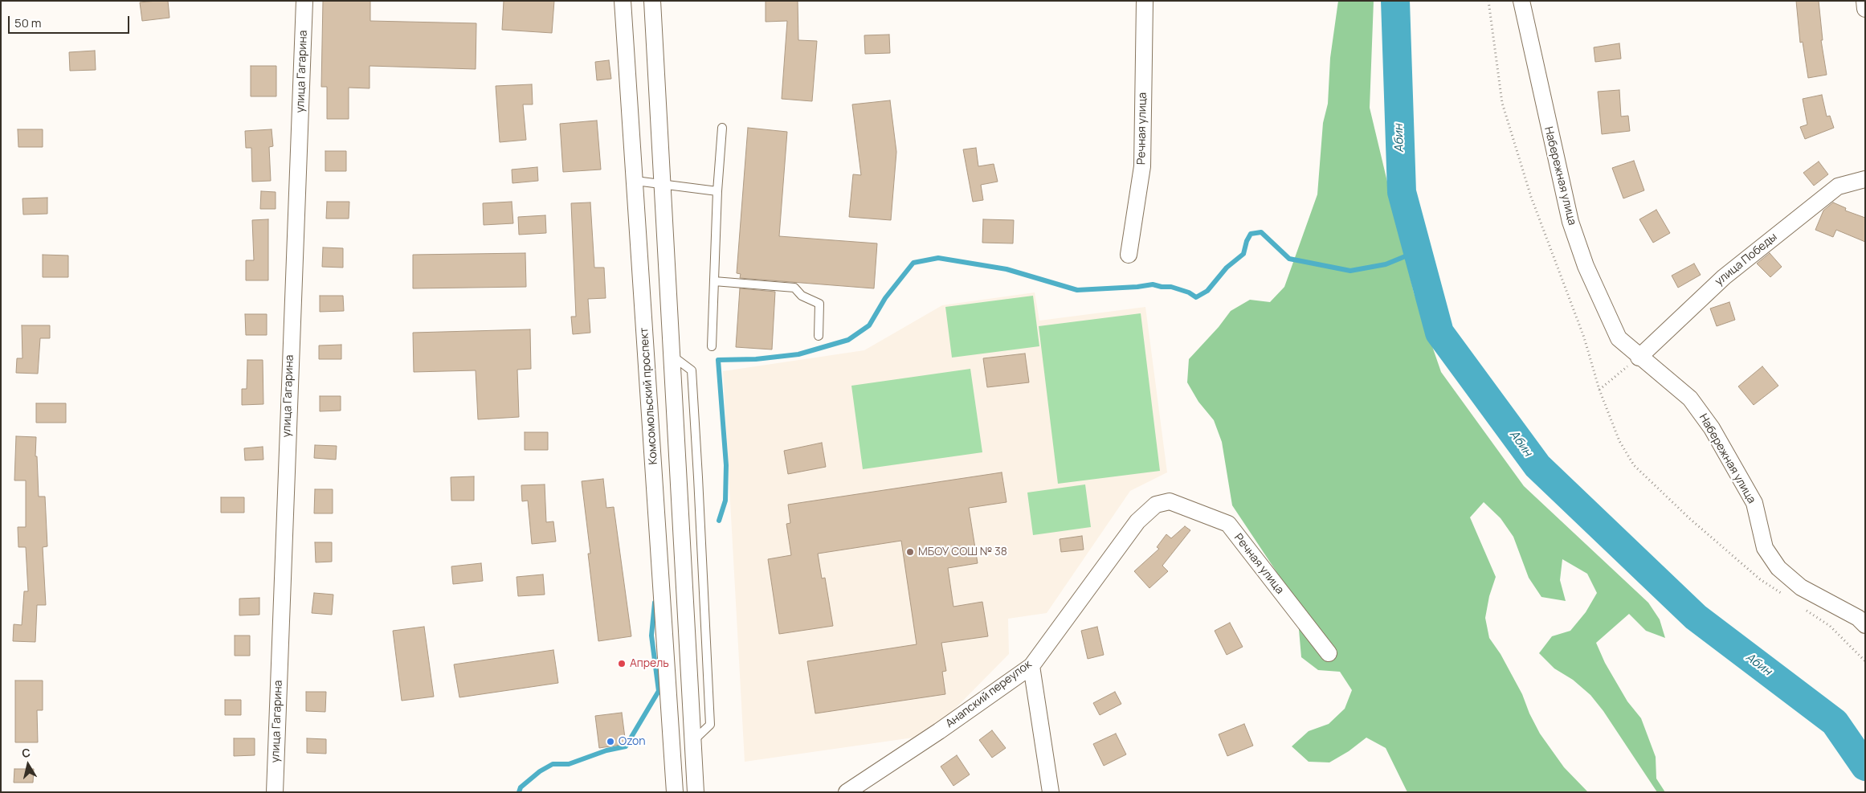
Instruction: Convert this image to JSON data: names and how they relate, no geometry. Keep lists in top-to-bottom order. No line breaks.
{"streets":{"street":["улица Гагарина","Речная улица","Набережная улица","улица Победы","Комсомольский проспект","Анапский переулок"]},"crossings":[["Речная улица","Анапский переулок"],["Набережная улица","улица Победы"]],"water":["Абин"],"places":["МБОУ СОШ № 38","Апрель","Ozon"],"scale_bar":"50 m","north":"top"}
